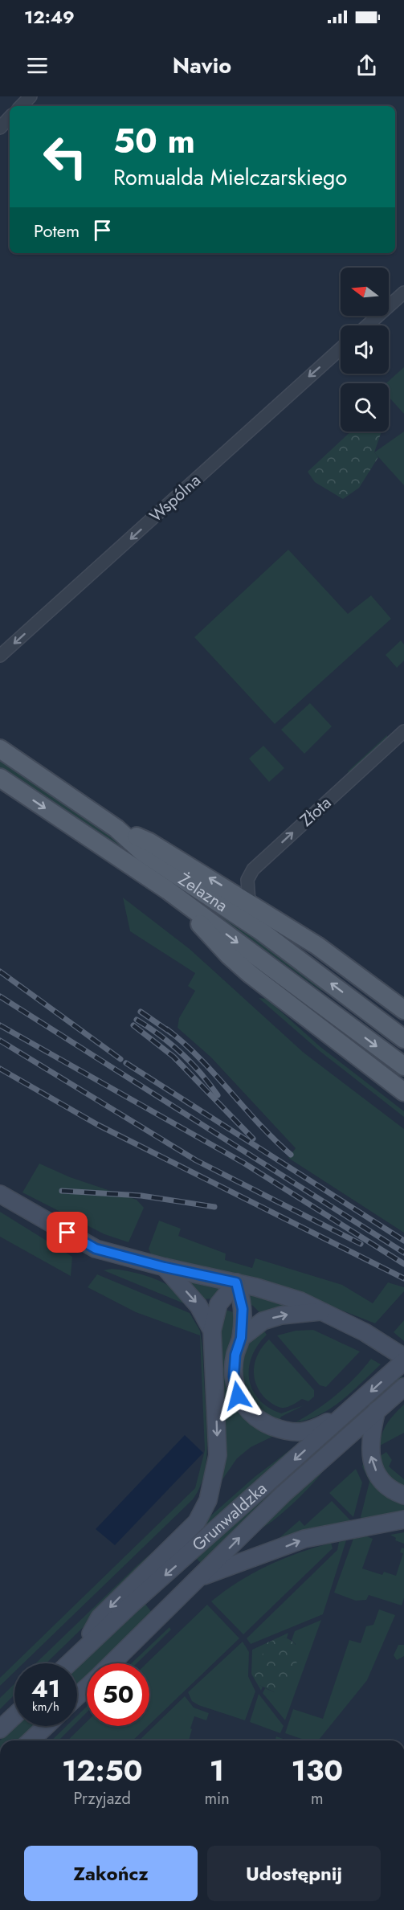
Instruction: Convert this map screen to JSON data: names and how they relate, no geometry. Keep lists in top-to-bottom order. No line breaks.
{"streets":{"main road":["Żelazna","Grunwaldzka"],"street":["Wspólna","Złota"]},"one_way":["Wspólna","Złota"],"north":"left","page":{"status":"12:49","header":"Navio","turn":["50 m","Romualda Mielczarskiego"],"then":"Potem","speed":"41 km/h","limit":"50","eta":["12:50","Przyjazd","1","min","130","m"],"buttons":["Zakończ","Udostępnij"]}}
